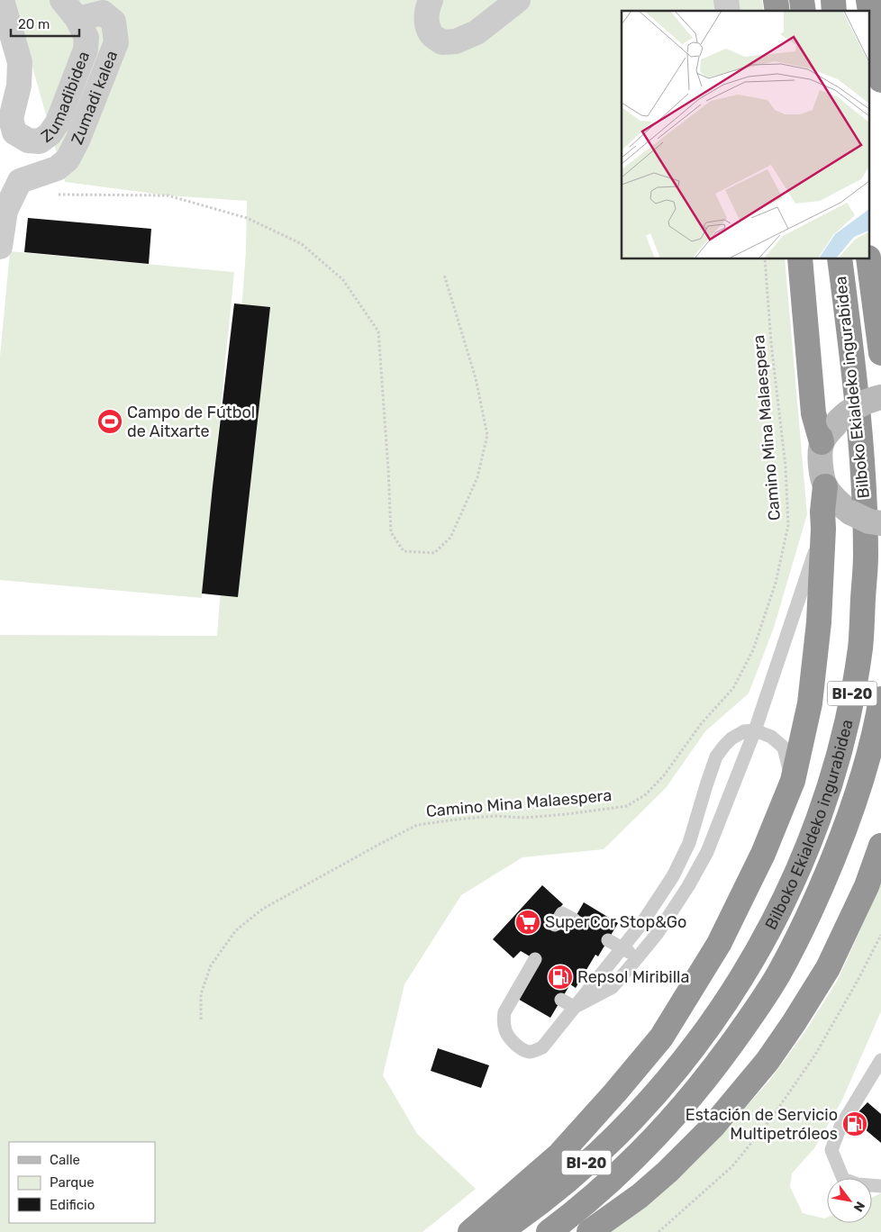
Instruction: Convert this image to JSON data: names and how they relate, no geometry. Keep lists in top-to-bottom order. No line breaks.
{"streets":{"highway":["Bilboko Ekialdeko ingurabidea","BI-20"],"street":["Zumadibidea","Zumadi kalea"],"path":["Camino Mina Malaespera"]},"crossings":[["Zumadibidea","Zumadi kalea"]],"places":{"sports":["Campo de Fútbol de Aitxarte"],"supermarket":["SuperCor Stop&Go"],"fuel station":["Repsol Miribilla","Estación de Servicio Multipetróleos"]},"legend":["Calle","Parque","Edificio"],"scale_bar":"20 m","north":"bottom right"}
